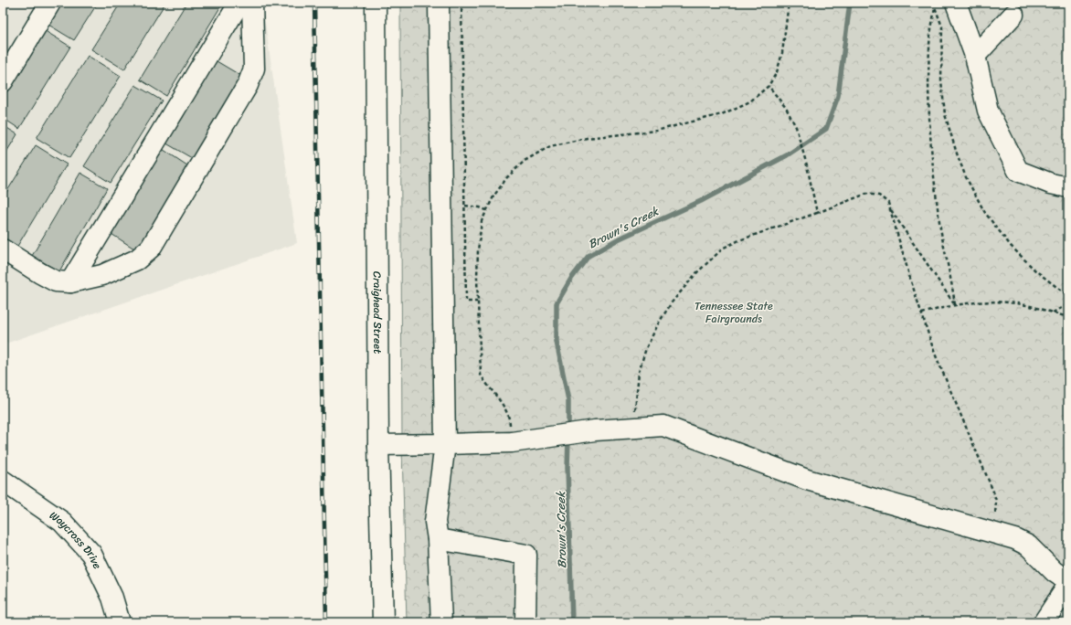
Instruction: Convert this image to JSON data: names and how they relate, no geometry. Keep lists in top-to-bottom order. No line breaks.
{"streets":{"street":["Craighead Street","Waycross Drive"]},"water":["Brown's Creek"],"parks":["Tennessee State Fairgrounds"]}
